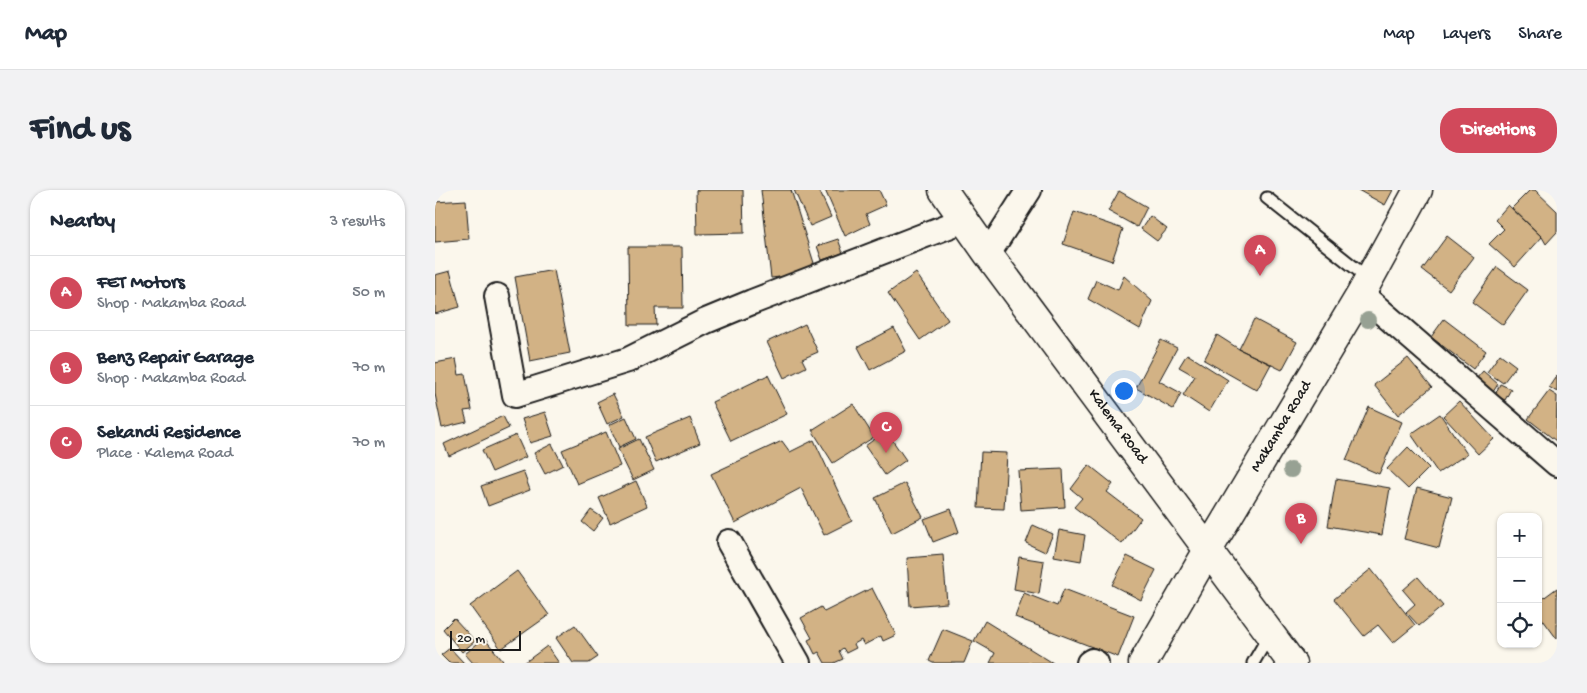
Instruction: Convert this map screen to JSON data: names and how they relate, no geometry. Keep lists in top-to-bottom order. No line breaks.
{"streets":{"street":["Kalema Road","Makamba Road"]},"crossings":[["Kalema Road","Makamba Road"]],"scale_bar":"20 m","page":{"header":"Map","nav":["Map","Layers","Share"],"buttons":"Directions","title":"Find us","heading":["Nearby","3 results"],"pins":["A","C","B"],"list":[{"mark":"A","name":"FET Motors","note":"Shop · Makamba Road","value":"50 m"},{"mark":"B","name":"Benz Repair Garage","note":"Shop · Makamba Road","value":"70 m"},{"mark":"C","name":"Sekandi Residence","note":"Place · Kalema Road","value":"70 m"}],"map_buttons":["+","−"],"scale":"20 m"}}
